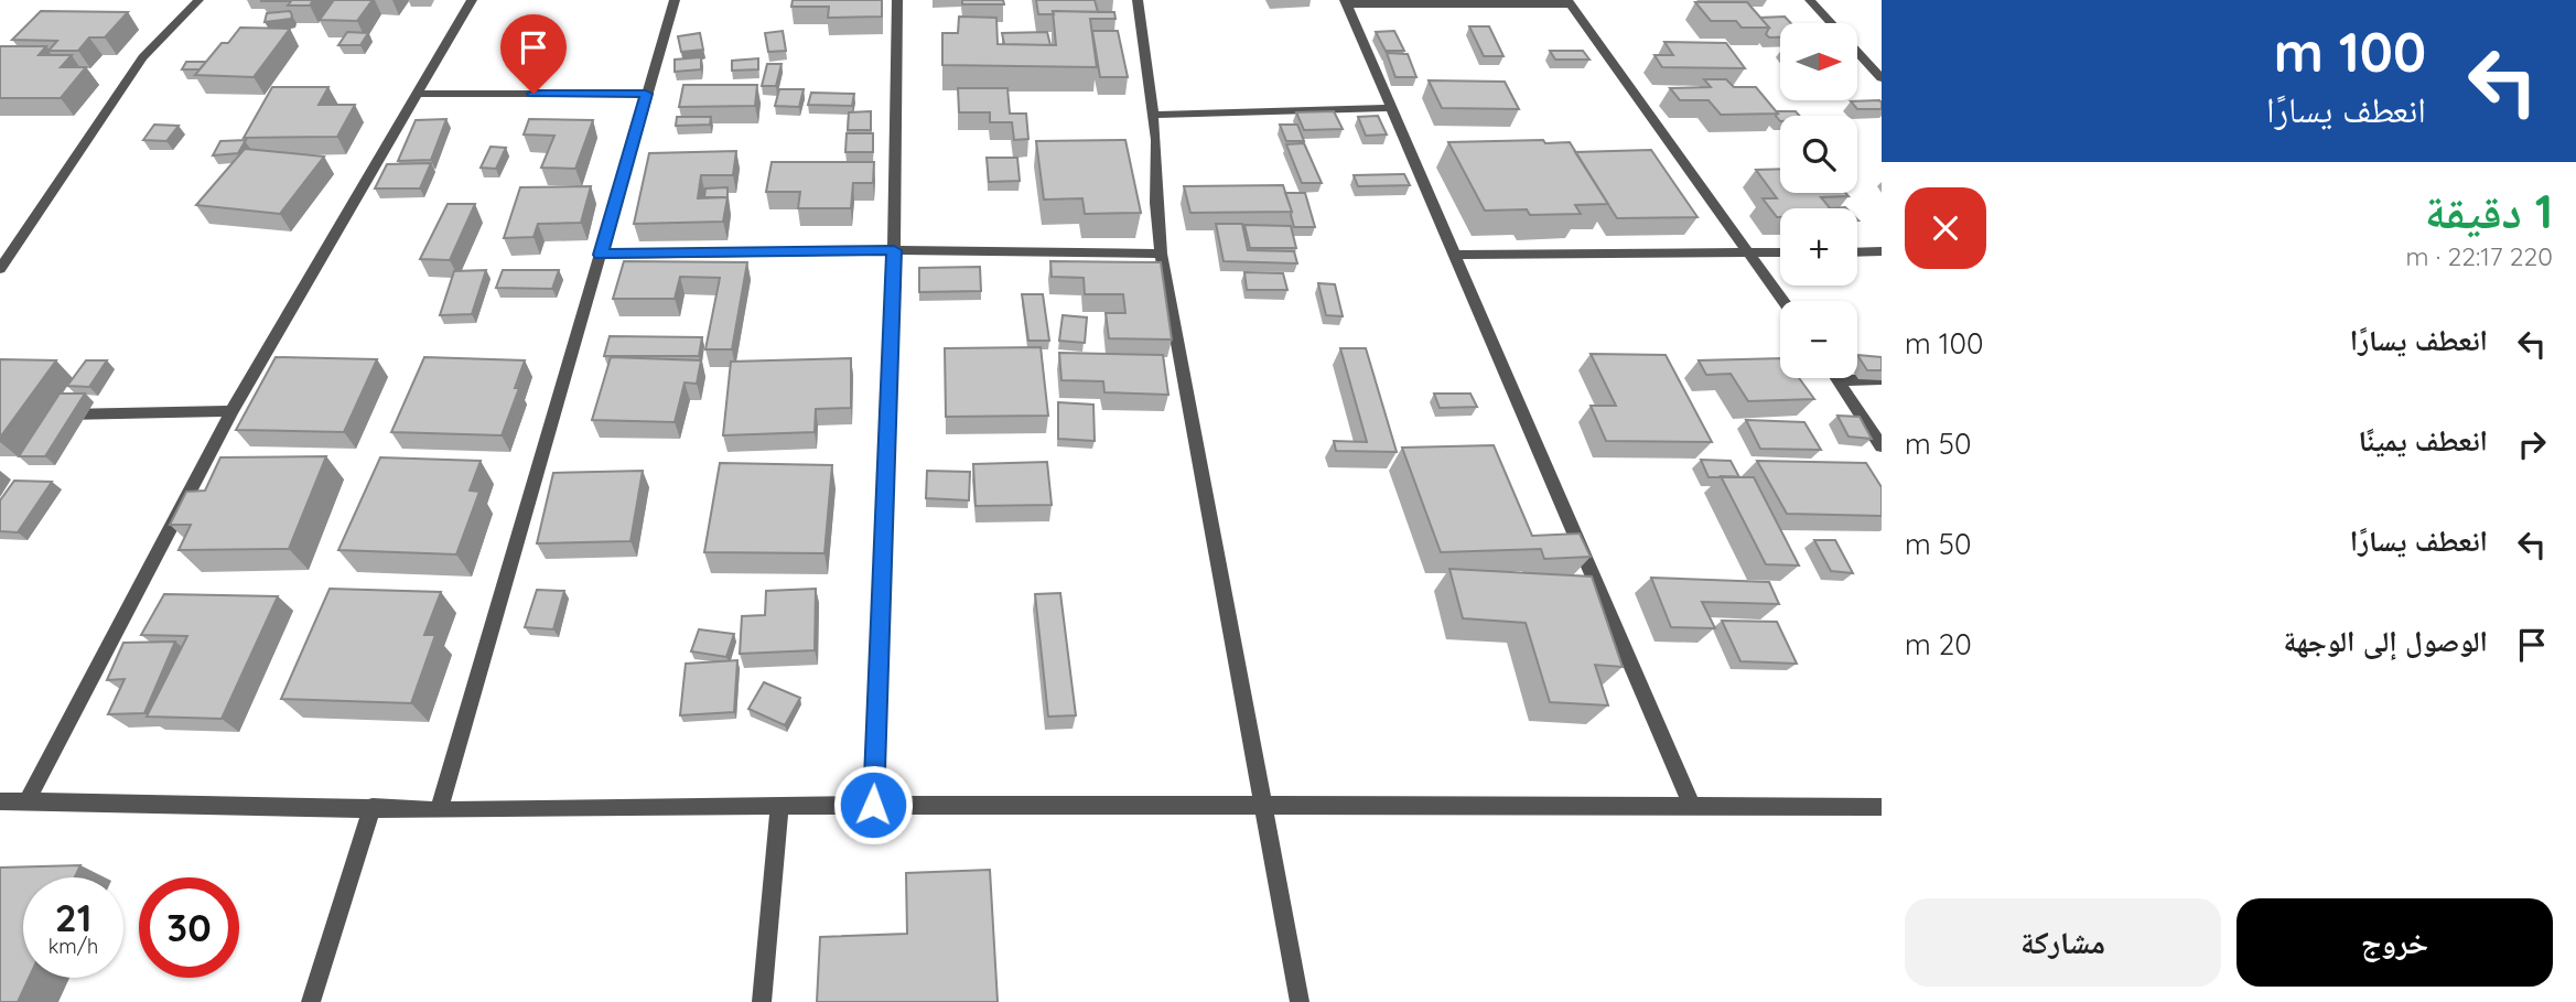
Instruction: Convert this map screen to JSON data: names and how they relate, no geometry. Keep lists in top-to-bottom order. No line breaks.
{"north":"right","page":{"turn":["100 m","انعطف يسارًا"],"map_buttons":["+","−"],"heading":["1 دقيقة","220 m · 22:17"],"list":[{"name":"انعطف يسارًا","value":"100 m"},{"name":"انعطف يمينًا","value":"50 m"},{"name":"انعطف يسارًا","value":"50 m"},{"name":"الوصول إلى الوجهة","value":"20 m"}],"speed":"21 km/h","limit":"30","buttons":["خروج","مشاركة"]}}
